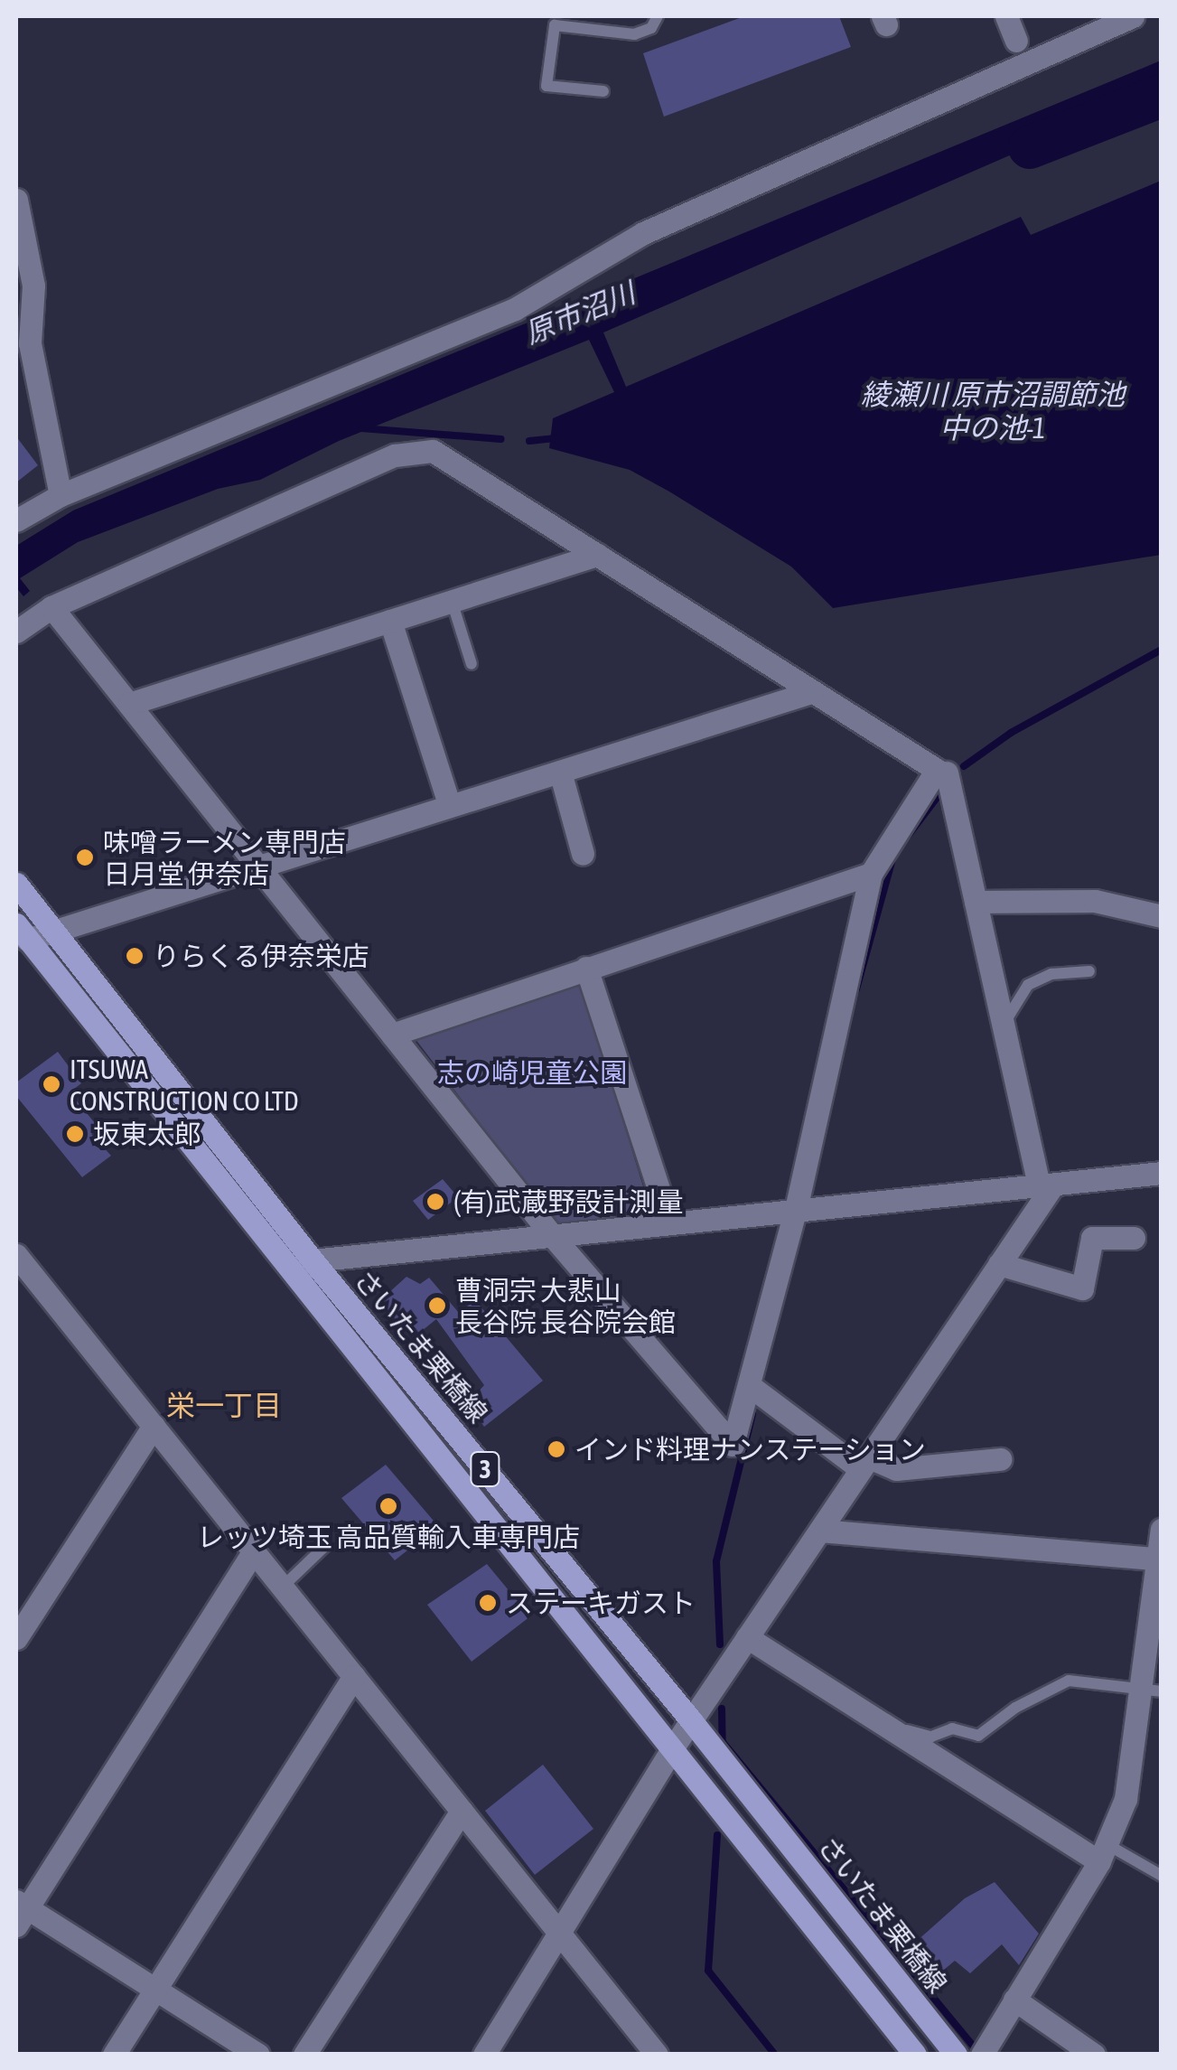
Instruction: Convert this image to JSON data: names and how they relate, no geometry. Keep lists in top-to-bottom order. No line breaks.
{"streets":{"main road":["さいたま栗橋線","3"]},"districts":["栄一丁目"],"water":["原市沼川","綾瀬川 原市沼調節池 中の池-1"],"parks":["志の崎児童公園"],"places":["味噌ラーメン専門店 日月堂 伊奈店","りらくる伊奈栄店","ITSUWA CONSTRUCTION CO LTD","坂東太郎","(有)武蔵野設計測量","曹洞宗 大悲山 長谷院 長谷院会館","インド料理ナンステーション","レッツ埼玉 高品質輸入車専門店","ステーキガスト"]}
